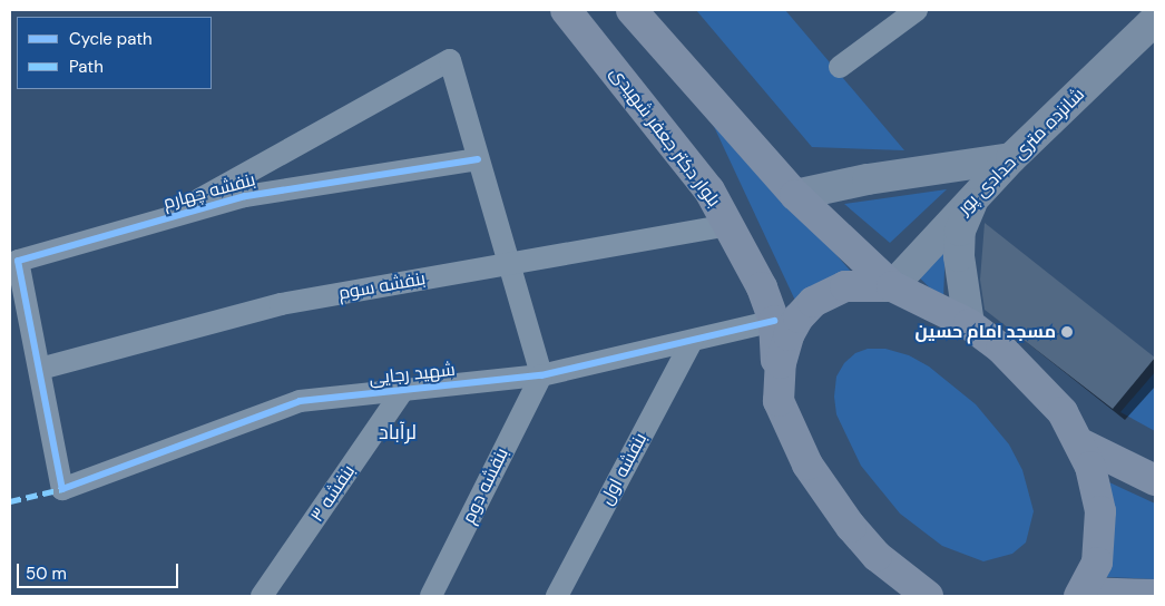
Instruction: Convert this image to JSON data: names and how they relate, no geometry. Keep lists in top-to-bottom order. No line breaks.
{"streets":{"main road":["بلوار دکتر جعفر شهیدی"],"street":["شانزده متری حدادی پور","بنفشه چهارم","بنفشه سوم","شهید رجایی","بنفشه اول","بنفشه دوم","بنفشه ۳"]},"crossings":[["بلوار دکتر جعفر شهیدی","بنفشه سوم"],["بلوار دکتر جعفر شهیدی","شهید رجایی"],["بنفشه چهارم","بنفشه سوم"],["بنفشه چهارم","شهید رجایی"],["بنفشه سوم","شهید رجایی"],["شهید رجایی","بنفشه اول"],["شهید رجایی","بنفشه دوم"],["شهید رجایی","بنفشه ۳"]],"districts":["لرآباد"],"places":["مسجد امام حسین"],"legend":["Cycle path","Path"],"scale_bar":"50 m"}
